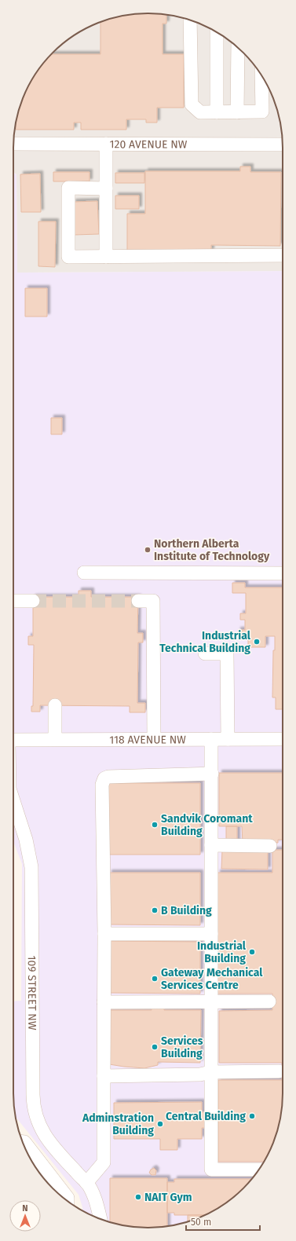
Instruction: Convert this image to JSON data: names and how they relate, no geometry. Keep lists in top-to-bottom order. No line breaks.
{"streets":{"street":["120 AVENUE NW","118 AVENUE NW","109 STREET NW"]},"places":["Northern Alberta Institute of Technology","Industrial Technical Building","Sandvik Coromant Building","B Building","Industrial Building","Gateway Mechanical Services Centre","Services Building","Central Building","Adminstration Building","NAIT Gym"],"scale_bar":"50 m","north":"top"}
